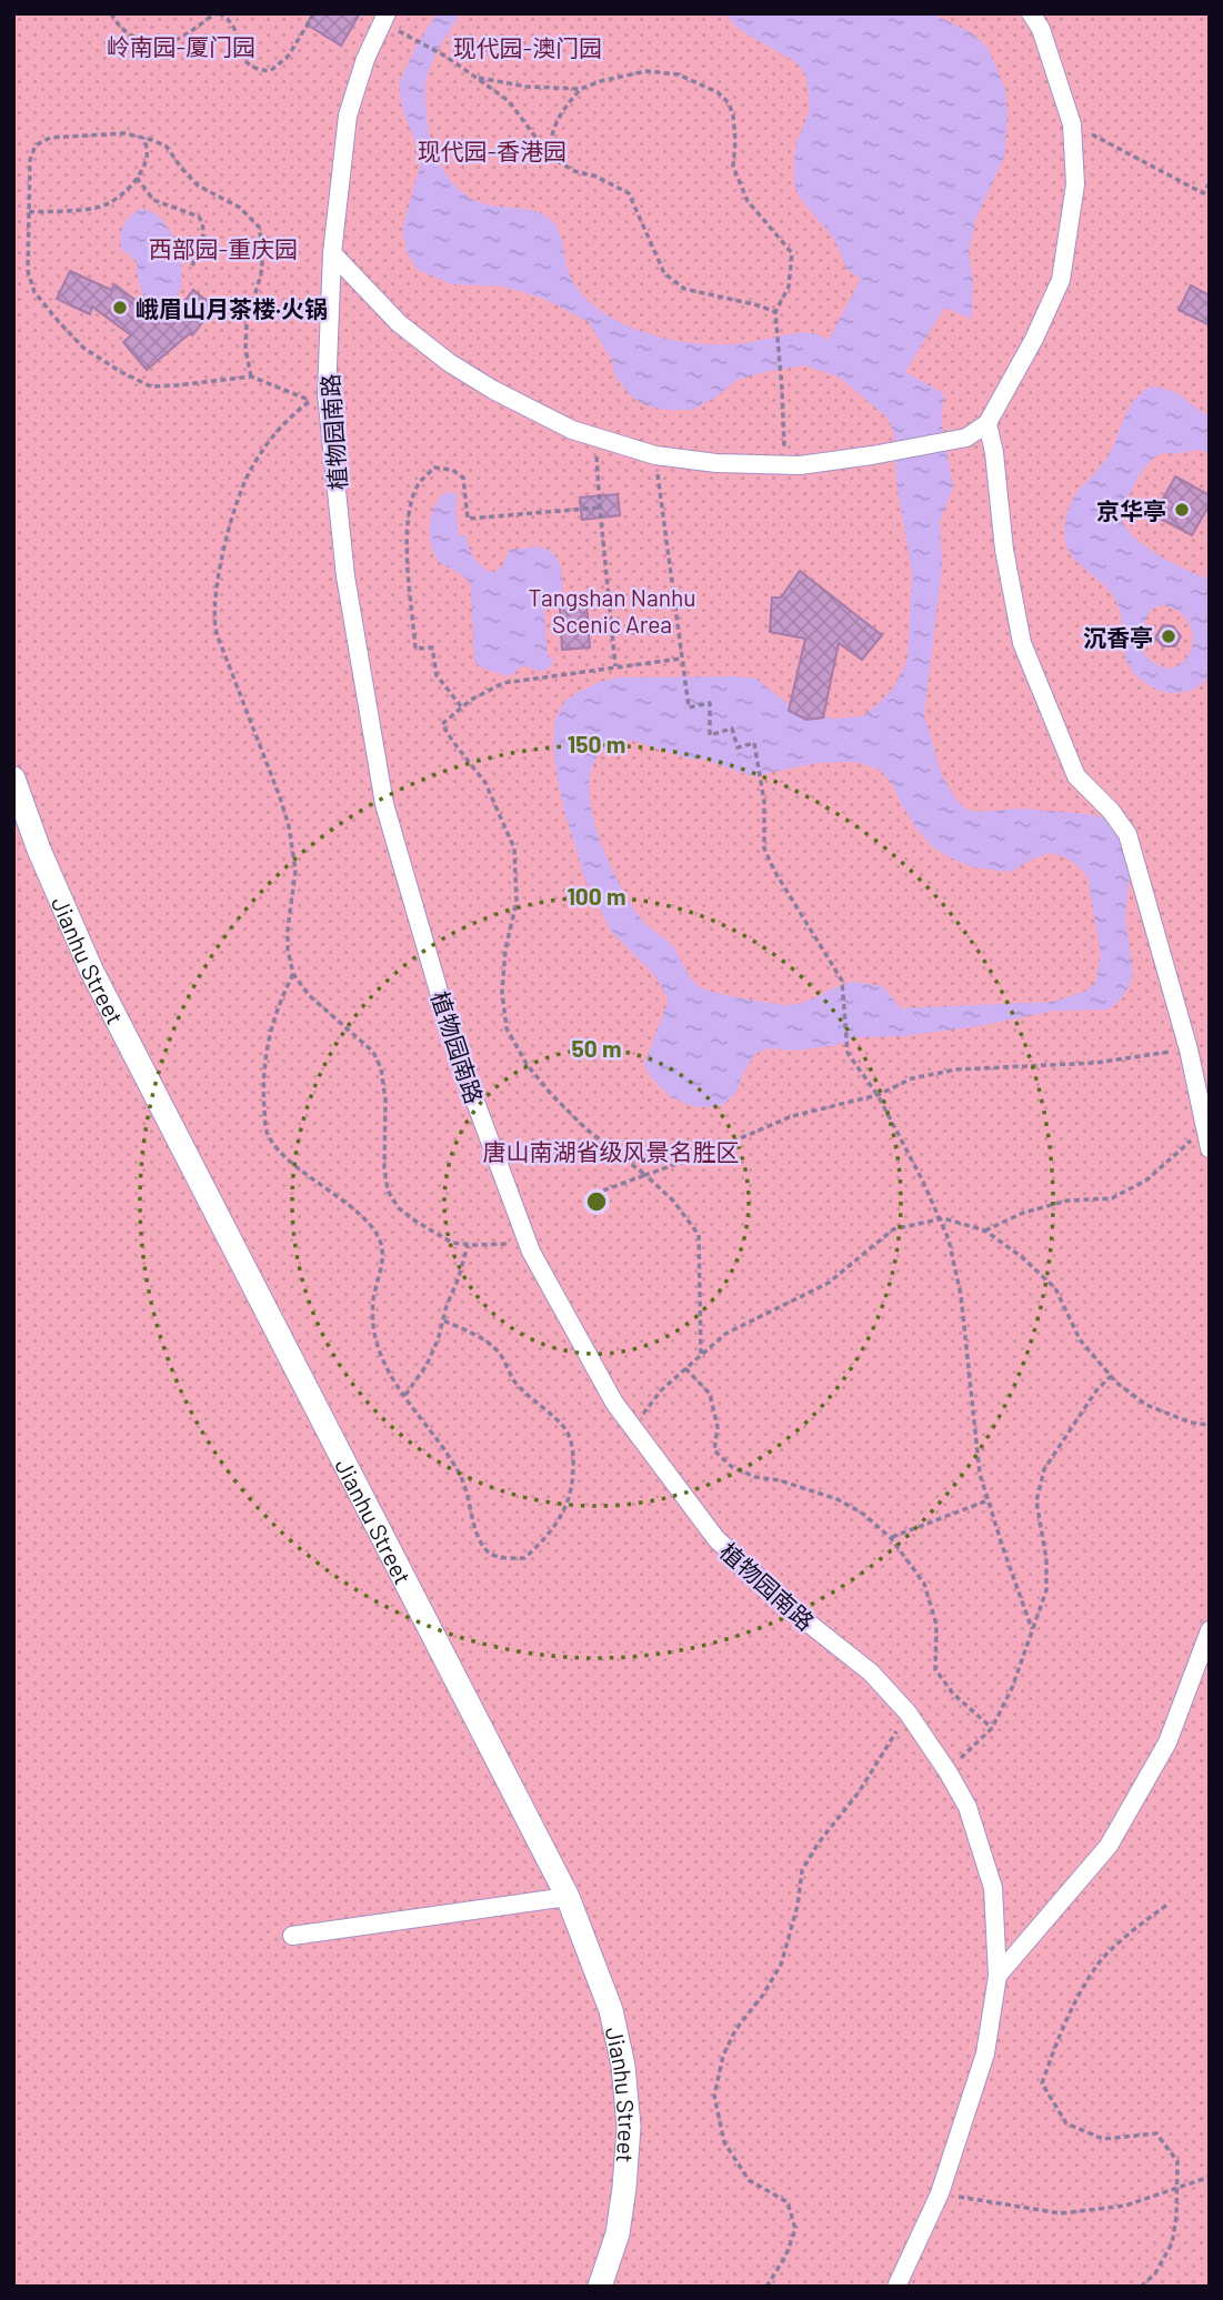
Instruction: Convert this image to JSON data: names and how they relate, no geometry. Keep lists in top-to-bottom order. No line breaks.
{"streets":{"street":["植物园南路","Jianhu Street"]},"parks":["岭南园-厦门园","现代园-澳门园","现代园-香港园","西部园-重庆园","Tangshan Nanhu Scenic Area","唐山南湖省级风景名胜区"],"places":["峨眉山月茶楼·火锅","京华亭","沉香亭"],"rings":["150 m","100 m","50 m"]}
